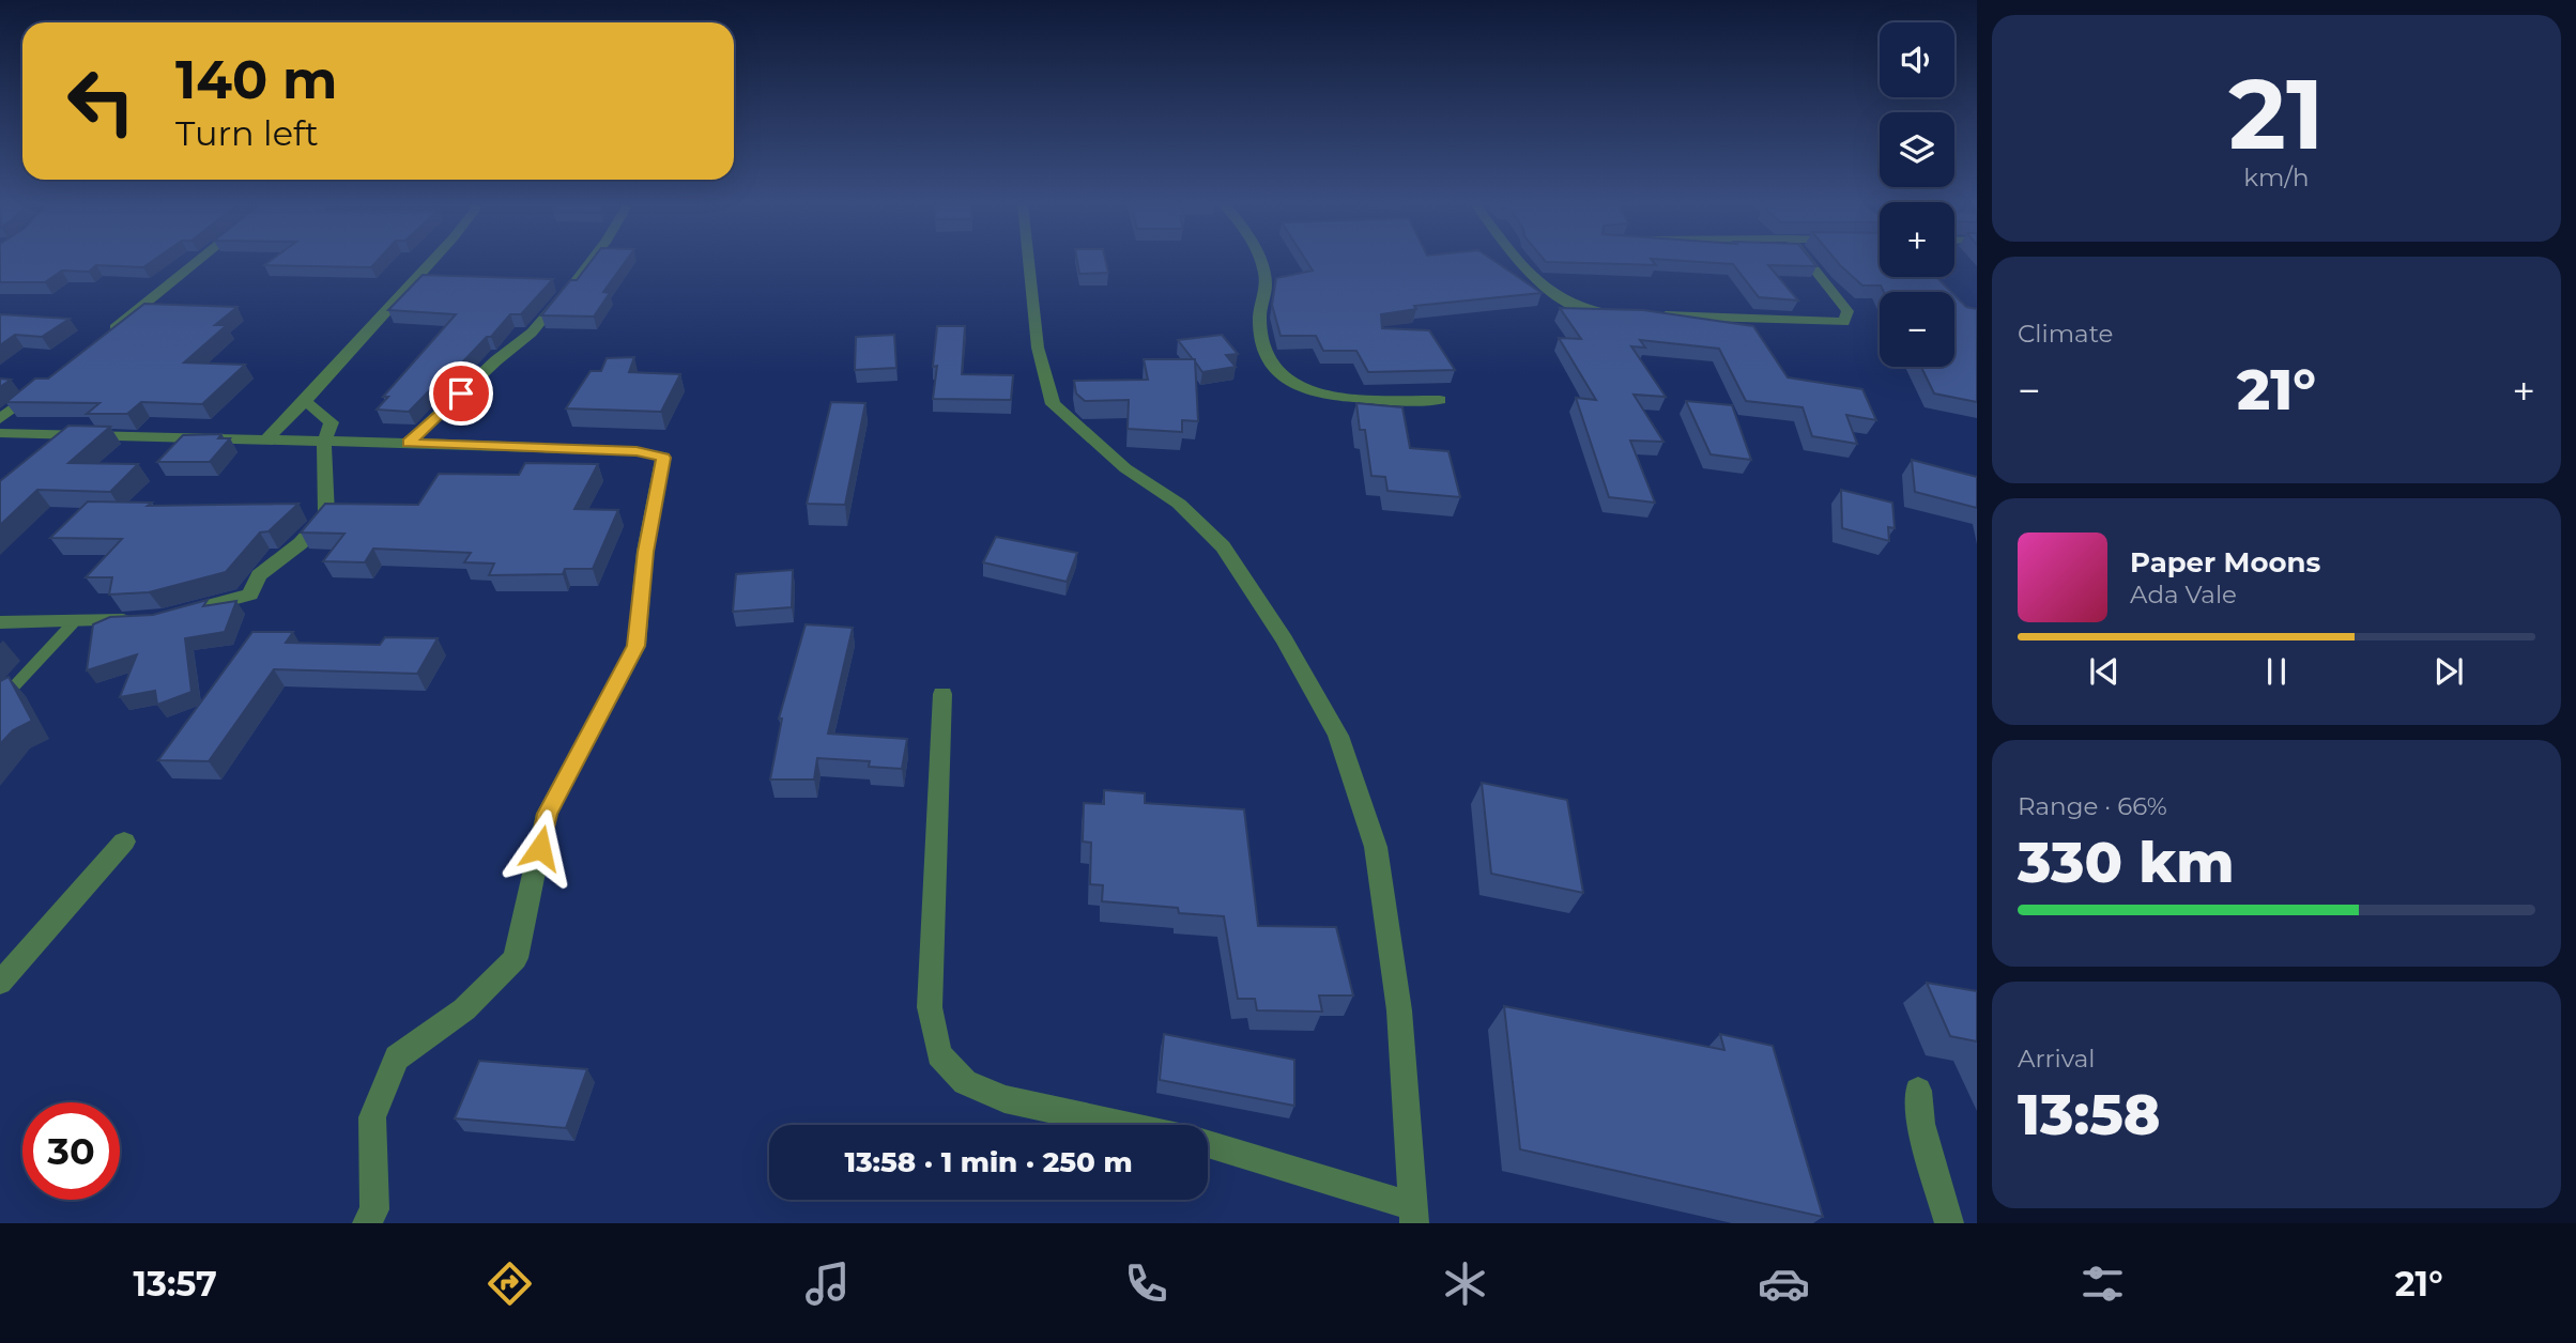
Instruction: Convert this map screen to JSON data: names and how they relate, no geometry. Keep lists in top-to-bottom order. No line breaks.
{"page":{"tile":[["21","km/h"],"Climate",["Range · 66%","330 km"],["Arrival","13:58"]],"map_buttons":["+","−"],"turn":["140 m","Turn left"],"heat":["−","21°","+"],"song":["Paper Moons","Ada Vale"],"limit":"30","trip":"13:58 · 1 min · 250 m","tabs":["13:57","21°"]}}
